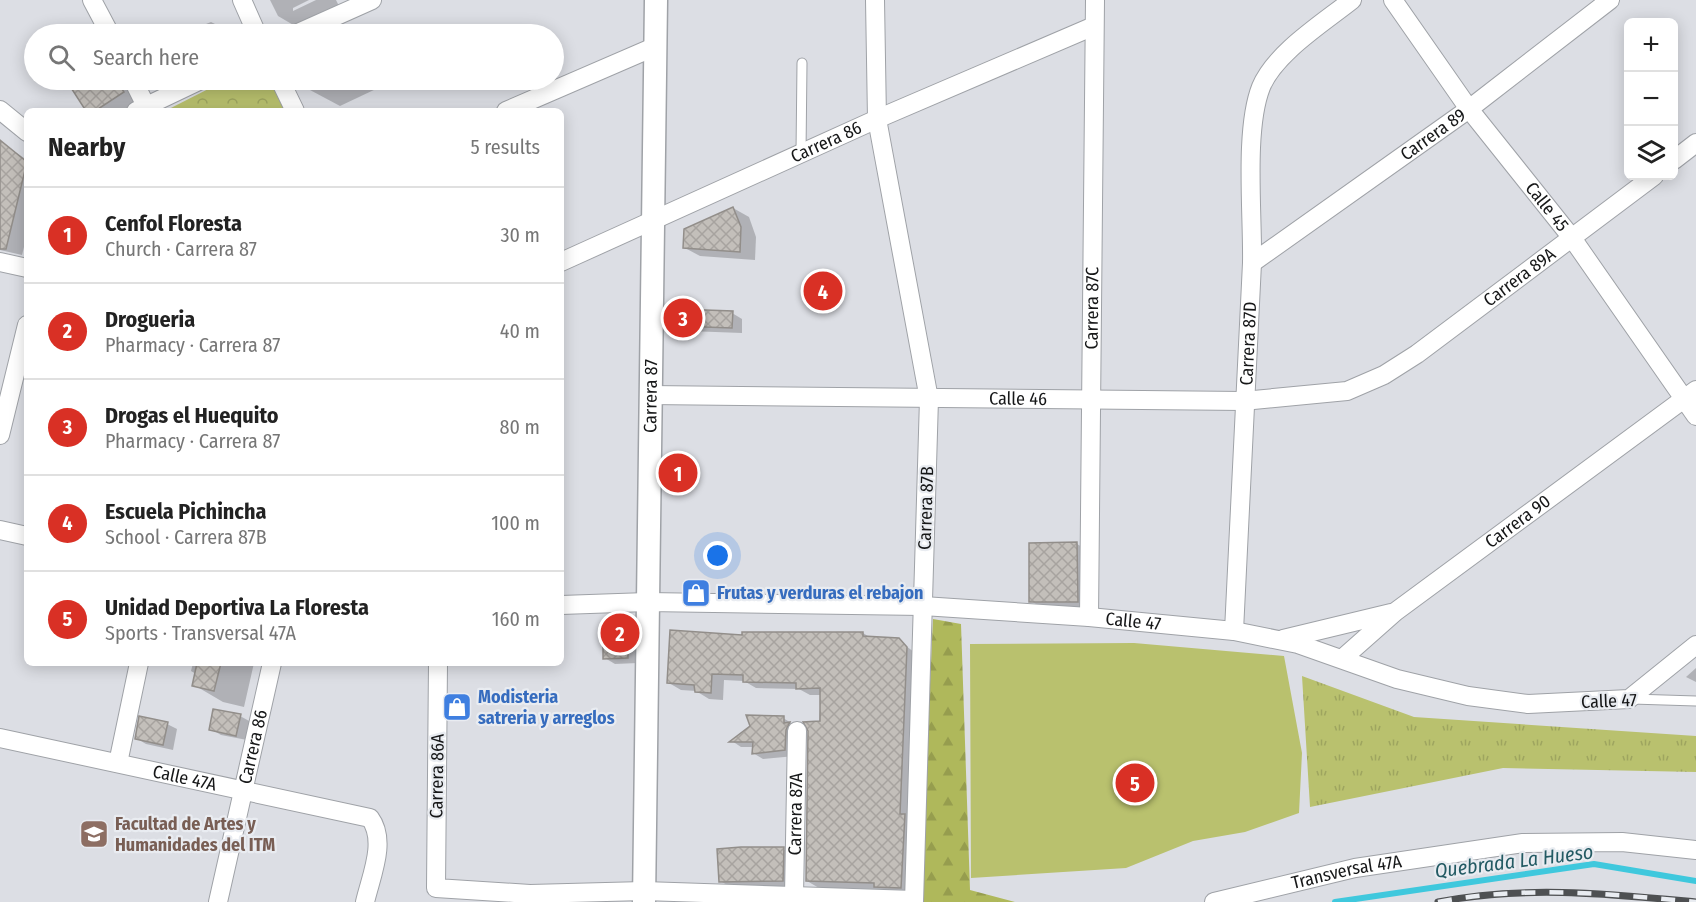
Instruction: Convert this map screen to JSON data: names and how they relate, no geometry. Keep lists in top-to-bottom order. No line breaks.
{"streets":{"street":["Carrera 89","Carrera 86","Calle 45","Carrera 89A","Carrera 87C","Carrera 87D","Carrera 87","Calle 46","Carrera 87B","Carrera 90","Calle 47","Carrera 86A","Calle 47A","Carrera 87A","Transversal 47A"]},"crossings":[["Carrera 89","Calle 45"],["Carrera 89","Carrera 87D"],["Carrera 86","Carrera 87C"],["Carrera 86","Carrera 87"],["Carrera 86","Carrera 87B"],["Carrera 86","Calle 47A"],["Calle 45","Carrera 89A"],["Calle 45","Carrera 90"],["Carrera 89A","Calle 46"],["Carrera 87C","Calle 46"],["Carrera 87C","Calle 47"],["Carrera 87D","Calle 46"],["Carrera 87D","Calle 47"],["Carrera 87","Calle 46"],["Carrera 87","Calle 47"],["Calle 46","Carrera 87B"],["Carrera 87B","Calle 47"],["Carrera 90","Calle 47"]],"water":["Quebrada La Hueso"],"places":{"shop":["Frutas y verduras el rebajon","Modisteria satreria y arreglos"],"school or university":["Facultad de Artes y Humanidades del ITM"]},"page":{"map_buttons":["+","−"],"search":"Search here","heading":["Nearby","5 results"],"list":[{"mark":"1","name":"Cenfol Floresta","note":"Church · Carrera 87","value":"30 m"},{"mark":"2","name":"Drogueria","note":"Pharmacy · Carrera 87","value":"40 m"},{"mark":"3","name":"Drogas el Huequito","note":"Pharmacy · Carrera 87","value":"80 m"},{"mark":"4","name":"Escuela Pichincha","note":"School · Carrera 87B","value":"100 m"},{"mark":"5","name":"Unidad Deportiva La Floresta","note":"Sports · Transversal 47A","value":"160 m"}],"pins":["4","3","1","2","5"]}}
